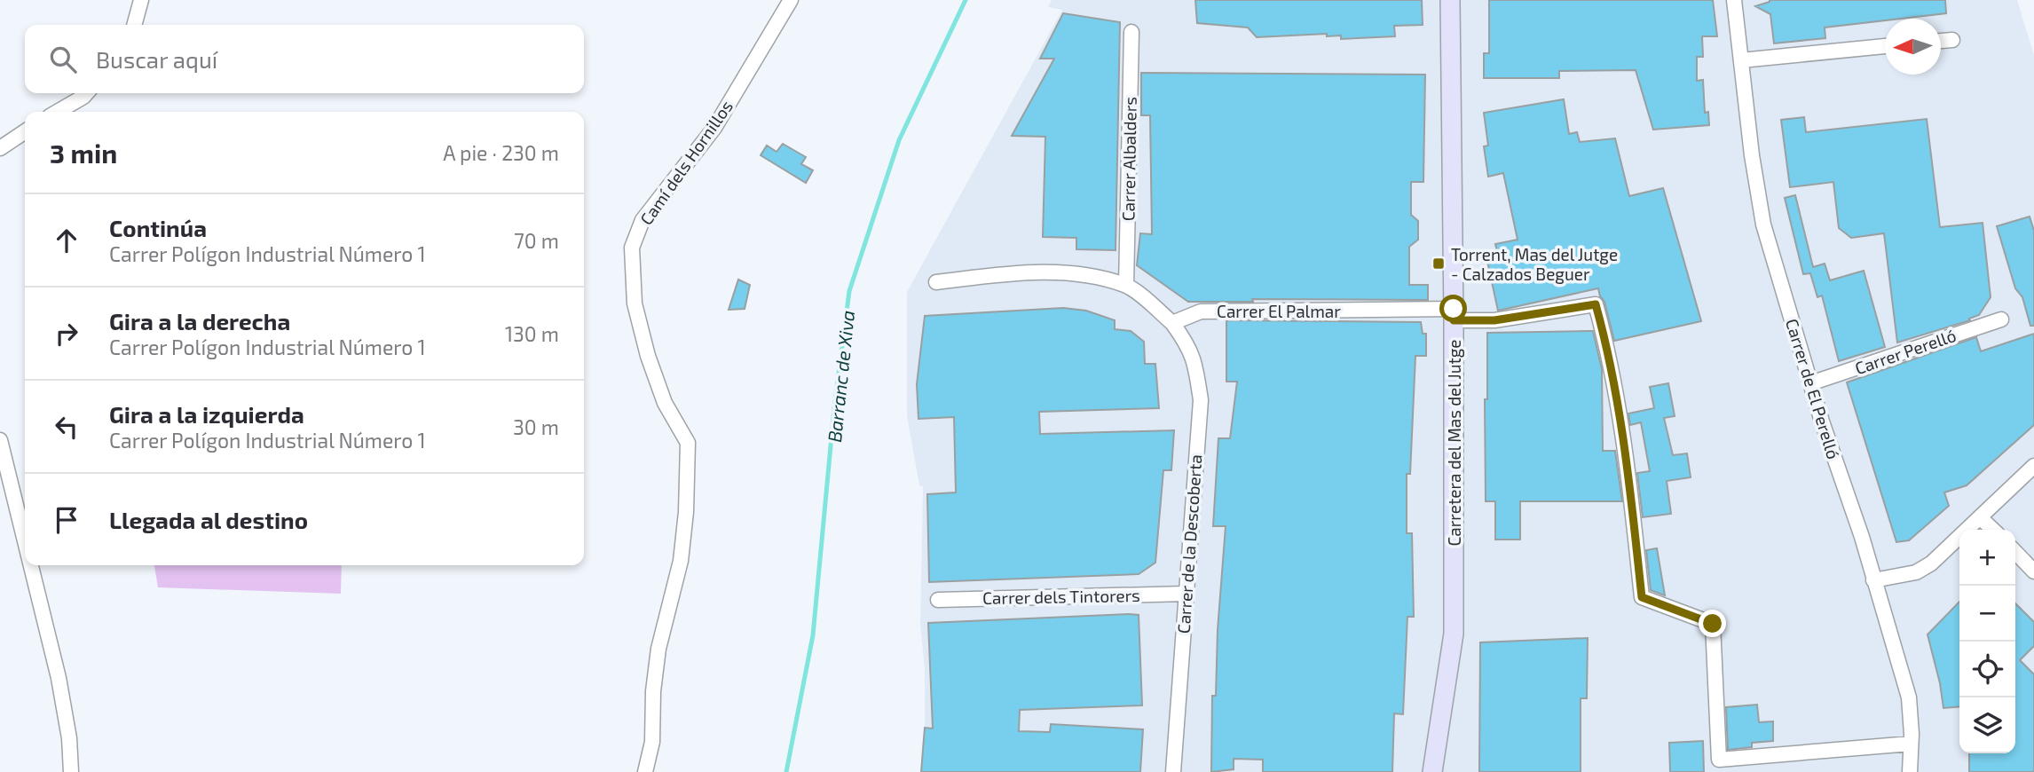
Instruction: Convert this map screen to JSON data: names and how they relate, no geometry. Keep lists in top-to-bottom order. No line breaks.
{"streets":{"street":["Carrer Albalders","Camí dels Hornillos","Carrer El Palmar","Carrer Perelló","Carrer de El Perelló","Carretera del Mas del Jutge","Carrer de la Descoberta","Carrer dels Tintorers"]},"crossings":[["Carrer El Palmar","Carrer de El Perelló"],["Carrer El Palmar","Carretera del Mas del Jutge"],["Carrer El Palmar","Carrer de la Descoberta"],["Carrer Perelló","Carrer de El Perelló"],["Carrer de la Descoberta","Carrer dels Tintorers"]],"water":["Barranc de Xiva"],"places":{"transit":["Torrent, Mas del Jutge - Calzados Beguer"]},"north":"left","page":{"search":"Buscar aquí","heading":["3 min","A pie · 230 m"],"list":[["Continúa","Carrer Polígon Industrial Número 1","70 m"],["Gira a la derecha","Carrer Polígon Industrial Número 1","130 m"],["Gira a la izquierda","Carrer Polígon Industrial Número 1","30 m"],"Llegada al destino"],"map_buttons":["+","−"]}}
